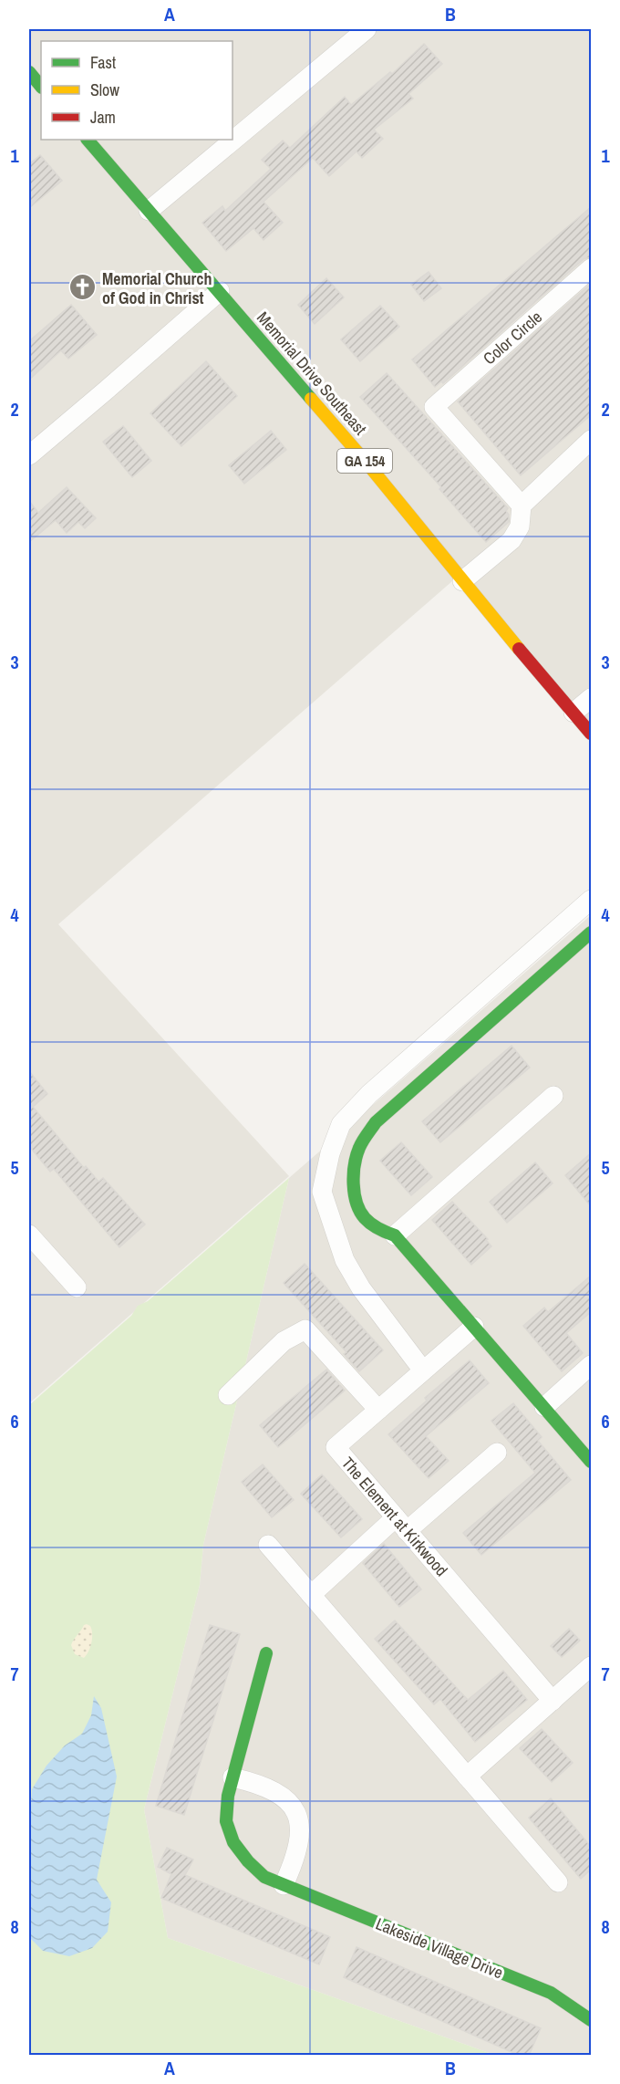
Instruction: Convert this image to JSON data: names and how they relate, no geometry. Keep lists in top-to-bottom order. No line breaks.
{"streets":{"street":["Color Circle","Memorial Drive Southeast","GA 154","The Element at Kirkwood","Lakeside Village Drive"]},"places":{"church":["Memorial Church of God in Christ"]},"legend":["Fast","Slow","Jam"],"grid":{"columns":["A","B"],"rows":["1","2","3","4","5","6","7","8"]}}
